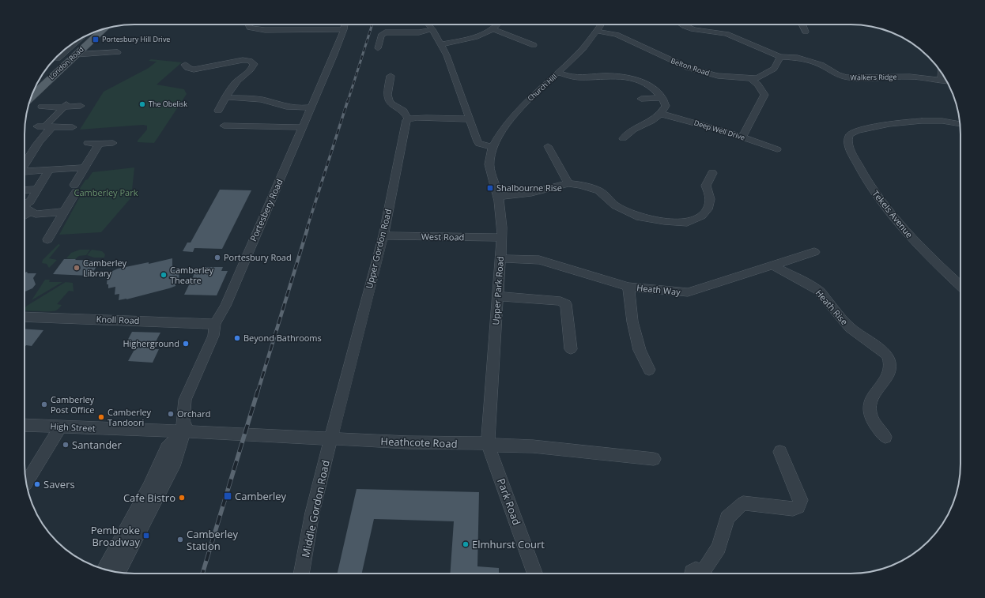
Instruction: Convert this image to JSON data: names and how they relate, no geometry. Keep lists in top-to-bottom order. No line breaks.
{"streets":{"main road":["London Road"],"street":["Belton Road","Walkers Ridge","Church Hill","Deep Well Drive","Portesbery Road","Tekels Avenue","West Road","Upper Gordon Road","Heath Way","Upper Park Road","Heath Rise","Knoll Road","High Street","Heathcote Road","Park Road","Middle Gordon Road"]},"crossings":[["Belton Road","Walkers Ridge"],["Belton Road","Church Hill"],["Church Hill","Upper Park Road"],["Portesbery Road","Knoll Road"],["Portesbery Road","High Street"],["Portesbery Road","Heathcote Road"],["West Road","Upper Gordon Road"],["West Road","Upper Park Road"],["Upper Gordon Road","Heathcote Road"],["Upper Gordon Road","Middle Gordon Road"],["Heath Way","Upper Park Road"],["Heath Way","Heath Rise"],["Upper Park Road","Heathcote Road"],["Upper Park Road","Park Road"],["High Street","Heathcote Road"],["Heathcote Road","Park Road"],["Heathcote Road","Middle Gordon Road"]],"parks":["Camberley Park"],"places":{"transit":["Portesbury Hill Drive","Shalbourne Rise","Camberley","Pembroke Broadway"],"other":["The Obelisk","Portesbury Road","Camberley Library","Camberley Theatre","Beyond Bathrooms","Higherground","Camberley Post Office","Orchard","Camberley Tandoori","Santander","Savers","Cafe Bistro","Camberley Station","Elmhurst Court"]}}
